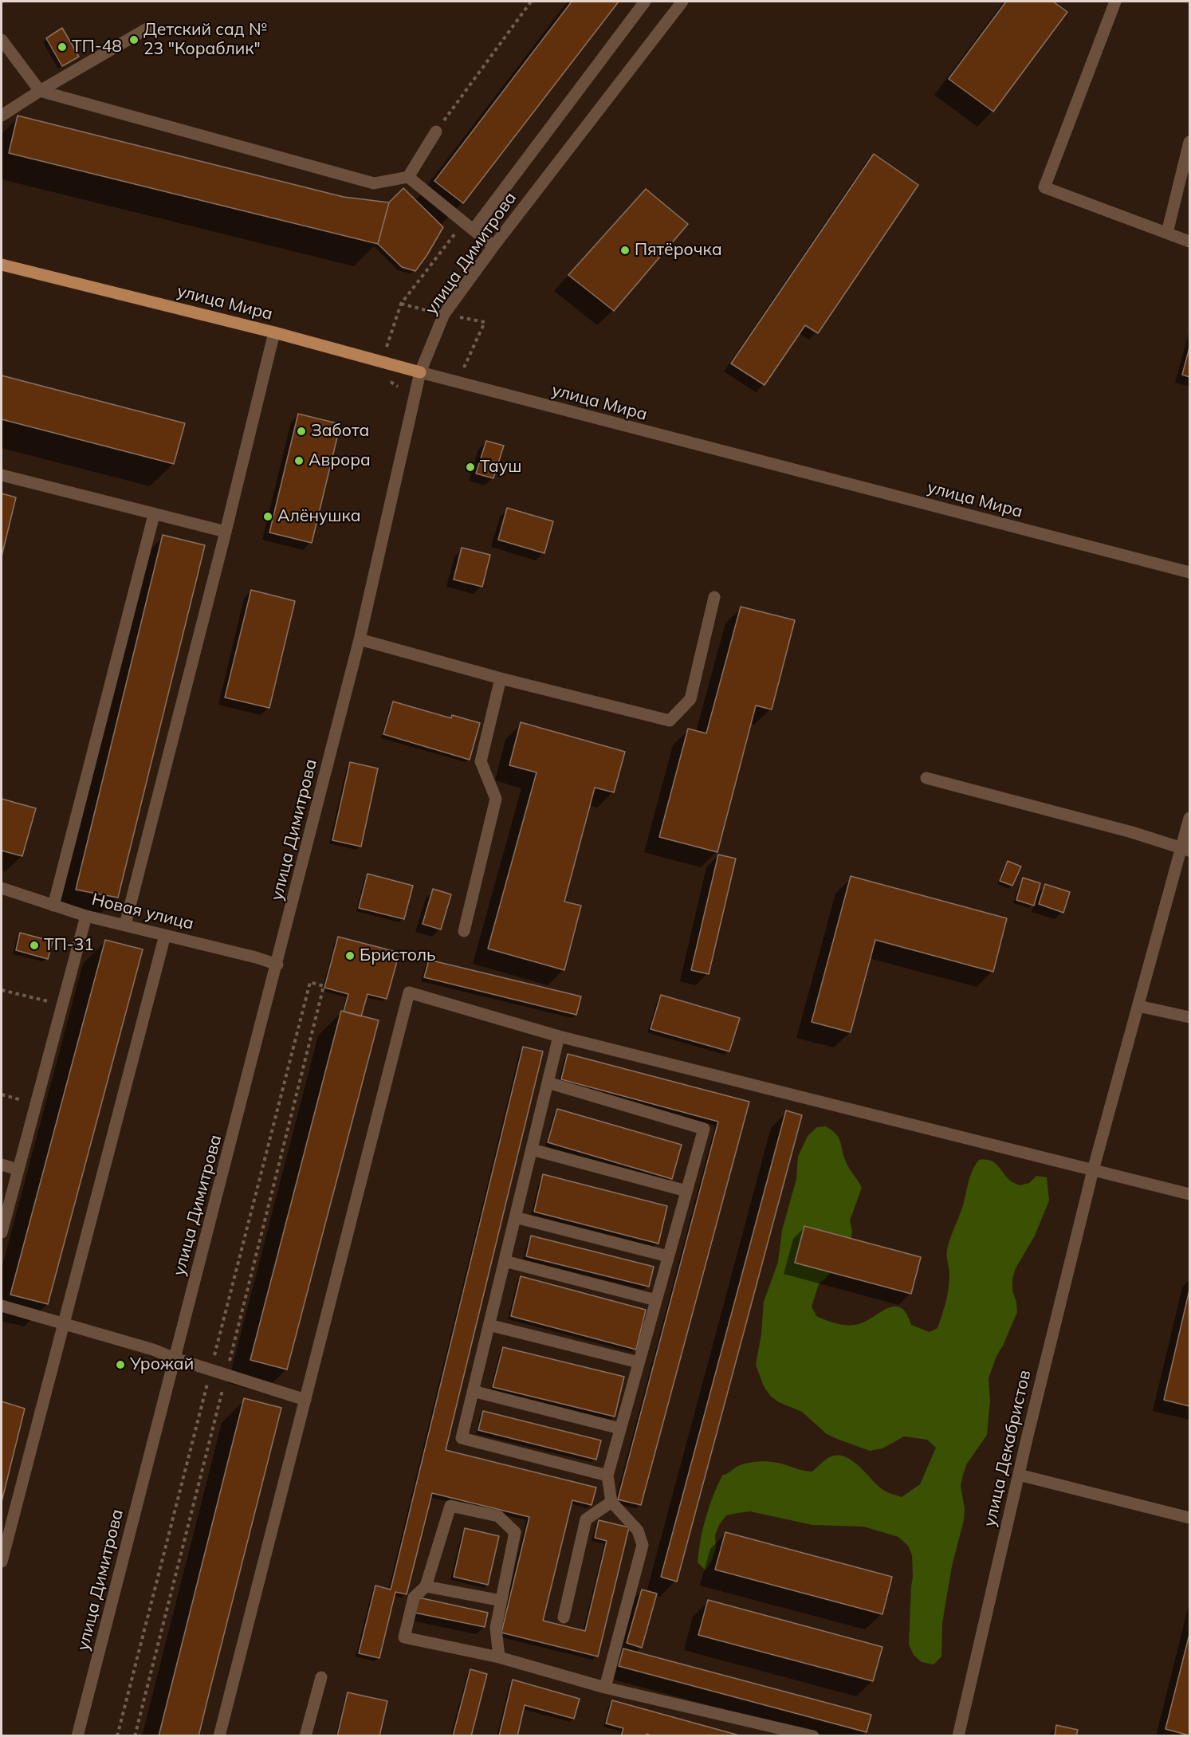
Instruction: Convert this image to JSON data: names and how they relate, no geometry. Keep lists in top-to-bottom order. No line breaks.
{"streets":{"main road":["улица Мира"],"street":["улица Димитрова","Новая улица","улица Декабристов"]},"crossings":[["улица Димитрова","улица Мира"],["улица Димитрова","Новая улица"]],"places":["Детский сад № 23 \"Кораблик\"","ТП-48","Пятёрочка","Забота","Аврора","Тауш","Алёнушка","ТП-31","Бристоль","Урожай"]}
